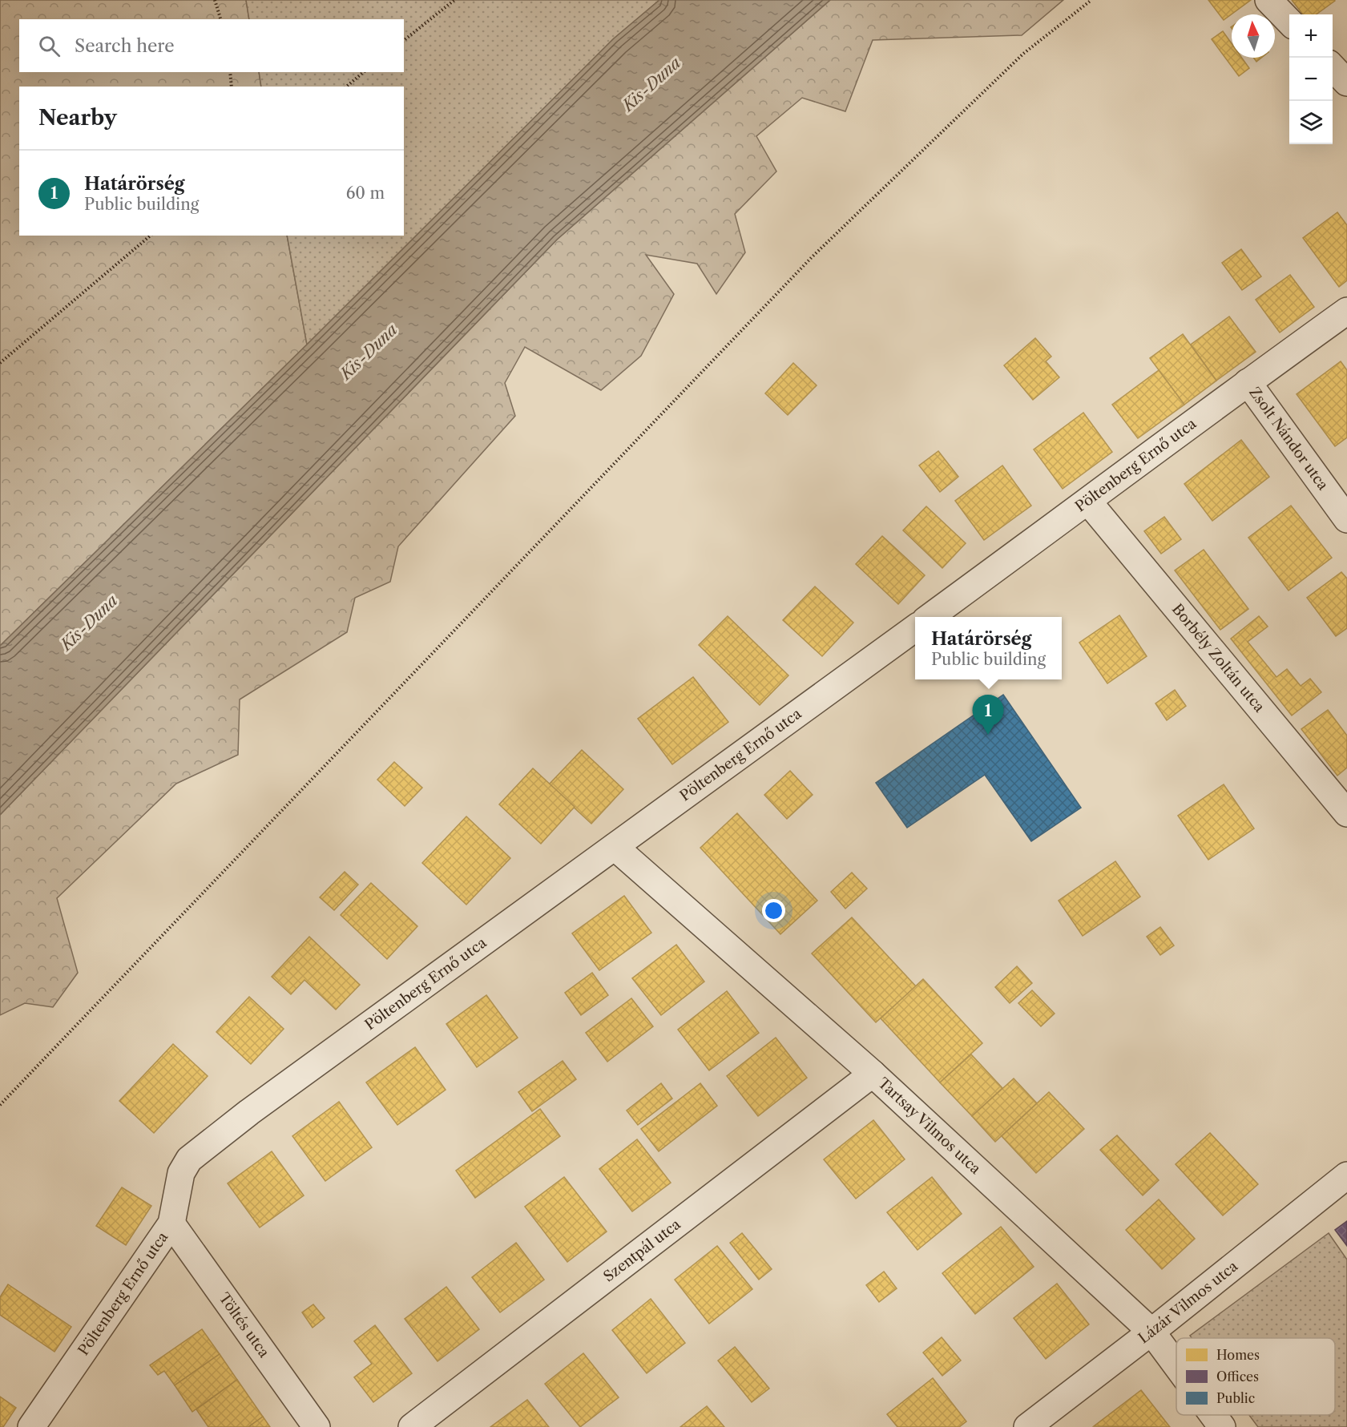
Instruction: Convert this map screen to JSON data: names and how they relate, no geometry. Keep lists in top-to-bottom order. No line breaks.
{"streets":{"street":["Zsolt Nándor utca","Pöltenberg Ernő utca","Borbély Zoltán utca","Tartsay Vilmos utca","Szentpál utca","Lázár Vilmos utca","Töltés utca"]},"crossings":[["Zsolt Nándor utca","Pöltenberg Ernő utca"],["Pöltenberg Ernő utca","Borbély Zoltán utca"],["Pöltenberg Ernő utca","Tartsay Vilmos utca"],["Pöltenberg Ernő utca","Töltés utca"],["Tartsay Vilmos utca","Szentpál utca"],["Tartsay Vilmos utca","Lázár Vilmos utca"]],"water":["Kis-Duna"],"legend":["Homes","Offices","Public"],"north":"top","page":{"map_buttons":["+","−"],"search":"Search here","heading":"Nearby","list":[{"mark":"1","name":"Határörség","note":"Public building","value":"60 m"}],"popup":["Határörség","Public building"],"pins":"1"}}
